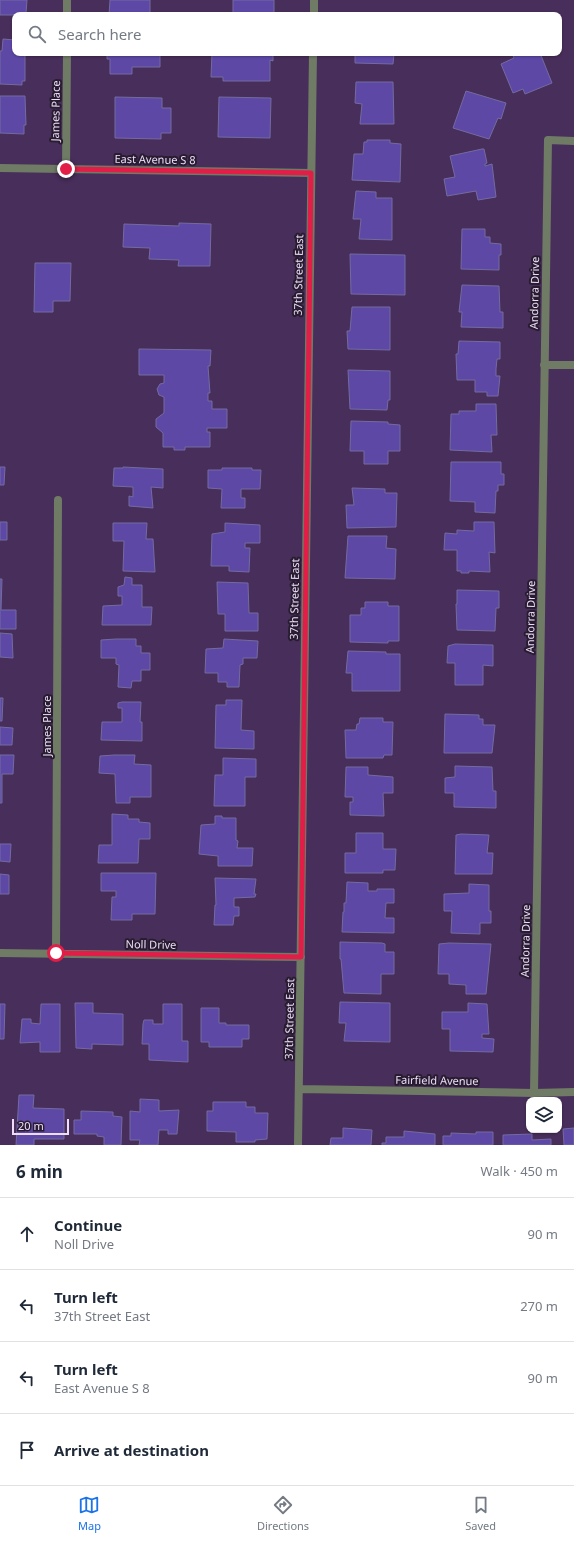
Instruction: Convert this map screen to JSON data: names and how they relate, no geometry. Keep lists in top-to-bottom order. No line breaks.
{"streets":{"street":["James Place","East Avenue S 8","37th Street East","Andorra Drive","Noll Drive","Fairfield Avenue"]},"crossings":[["James Place","East Avenue S 8"],["James Place","Noll Drive"],["East Avenue S 8","37th Street East"],["37th Street East","Noll Drive"],["37th Street East","Fairfield Avenue"],["Andorra Drive","Fairfield Avenue"]],"scale_bar":"20 m","page":{"search":"Search here","scale":"20 m","heading":["6 min","Walk · 450 m"],"list":[["Continue","Noll Drive","90 m"],["Turn left","37th Street East","270 m"],["Turn left","East Avenue S 8","90 m"],"Arrive at destination"],"nav":["Map","Directions","Saved"]}}
